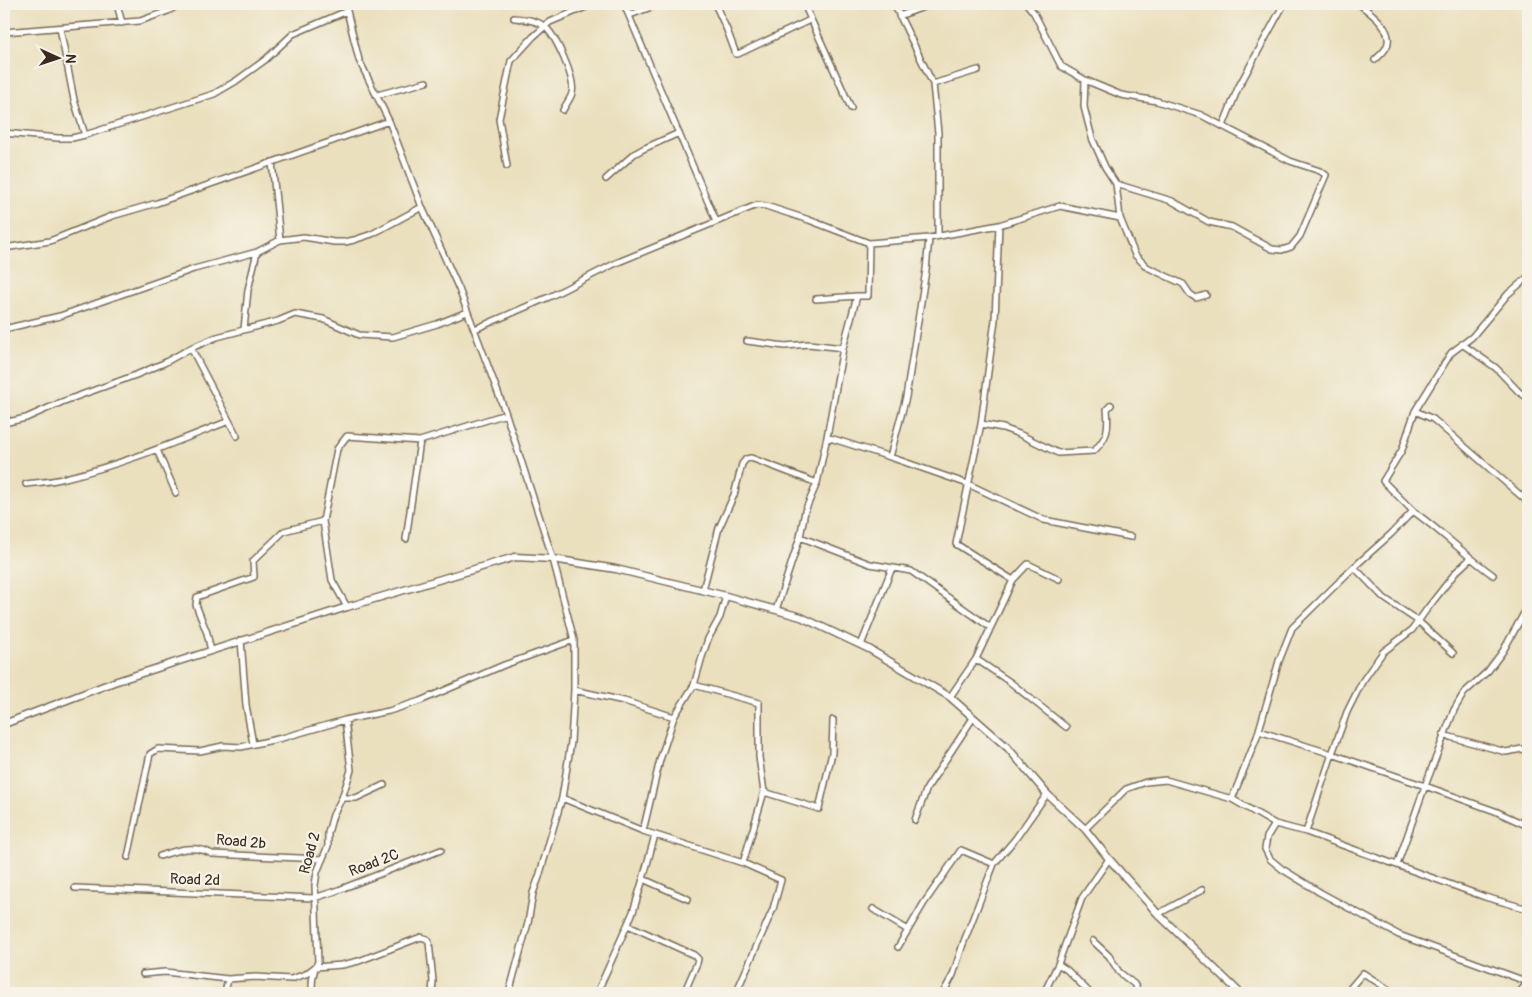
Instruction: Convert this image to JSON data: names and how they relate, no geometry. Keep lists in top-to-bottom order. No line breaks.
{"streets":{"street":["Road 2b","Road 2","Road 2C","Road 2d"]},"crossings":[["Road 2b","Road 2"],["Road 2","Road 2C"],["Road 2","Road 2d"],["Road 2C","Road 2d"]],"north":"right"}
